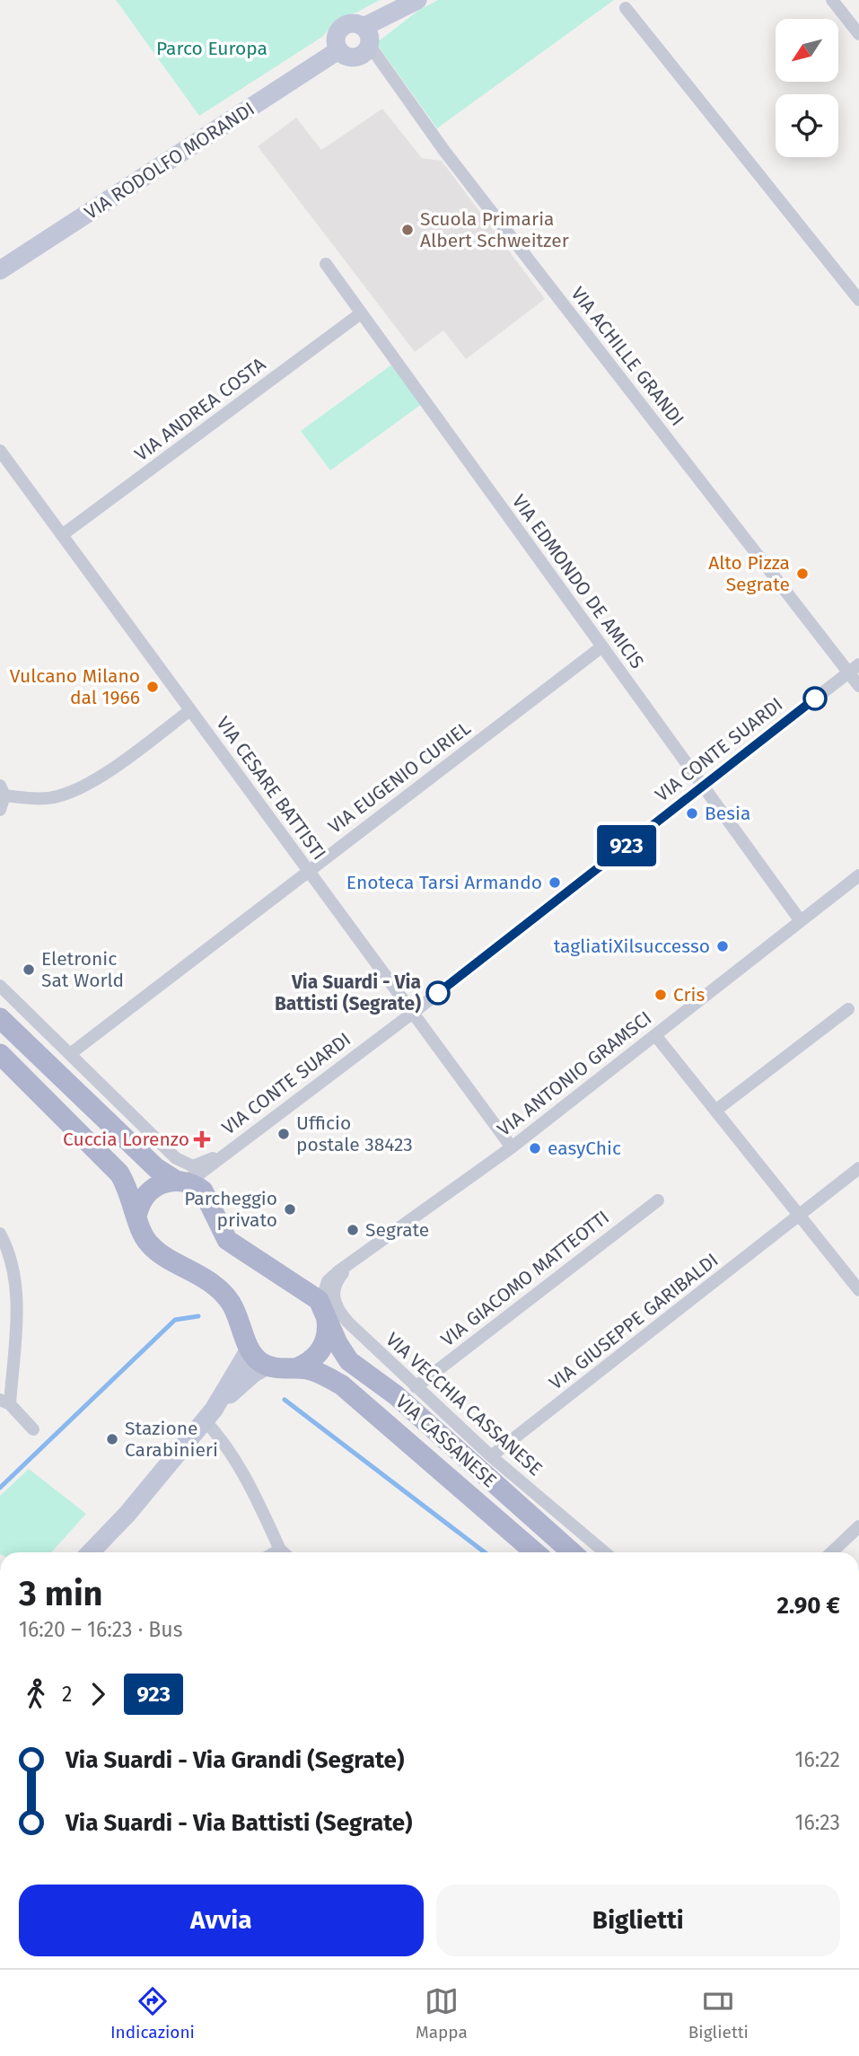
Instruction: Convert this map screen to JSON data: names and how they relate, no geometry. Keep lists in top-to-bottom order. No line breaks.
{"streets":{"main road":["VIA CASSANESE"],"street":["VIA RODOLFO MORANDI","VIA ACHILLE GRANDI","VIA ANDREA COSTA","VIA EDMONDO DE AMICIS","VIA CONTE SUARDI","VIA EUGENIO CURIEL","VIA CESARE BATTISTI","VIA ANTONIO GRAMSCI","VIA GIACOMO MATTEOTTI","VIA GIUSEPPE GARIBALDI","VIA VECCHIA CASSANESE"]},"crossings":[["VIA RODOLFO MORANDI","VIA ACHILLE GRANDI"],["VIA ACHILLE GRANDI","VIA CONTE SUARDI"],["VIA ANDREA COSTA","VIA EDMONDO DE AMICIS"],["VIA ANDREA COSTA","VIA CESARE BATTISTI"],["VIA EDMONDO DE AMICIS","VIA CONTE SUARDI"],["VIA EDMONDO DE AMICIS","VIA EUGENIO CURIEL"],["VIA EDMONDO DE AMICIS","VIA ANTONIO GRAMSCI"],["VIA CONTE SUARDI","VIA CESARE BATTISTI"],["VIA CONTE SUARDI","VIA CASSANESE"],["VIA EUGENIO CURIEL","VIA CESARE BATTISTI"],["VIA CESARE BATTISTI","VIA ANTONIO GRAMSCI"],["VIA ANTONIO GRAMSCI","VIA VECCHIA CASSANESE"],["VIA ANTONIO GRAMSCI","VIA CASSANESE"],["VIA GIACOMO MATTEOTTI","VIA VECCHIA CASSANESE"],["VIA GIUSEPPE GARIBALDI","VIA VECCHIA CASSANESE"]],"parks":["Parco Europa"],"places":{"other":["Scuola Primaria Albert Schweitzer","Alto Pizza Segrate","Vulcano Milano dal 1966","Besia","Enoteca Tarsi Armando","tagliatiXilsuccesso","Eletronic Sat World","Via Suardi - Via Battisti (Segrate)","Cris","Ufficio postale 38423","easyChic","Parcheggio privato","Segrate","Stazione Carabinieri"],"health":["Cuccia Lorenzo"]},"lines":["bus line 923"],"north":"bottom left","page":{"on_map":"923","heading":["3 min","16:20 – 16:23 · Bus","2.90 €"],"legs":["2","923"],"list":[{"name":"Via Suardi - Via Grandi (Segrate)","value":"16:22"},{"name":"Via Suardi - Via Battisti (Segrate)","value":"16:23"}],"buttons":["Avvia","Biglietti"],"tabs":["Indicazioni","Mappa","Biglietti"]}}
